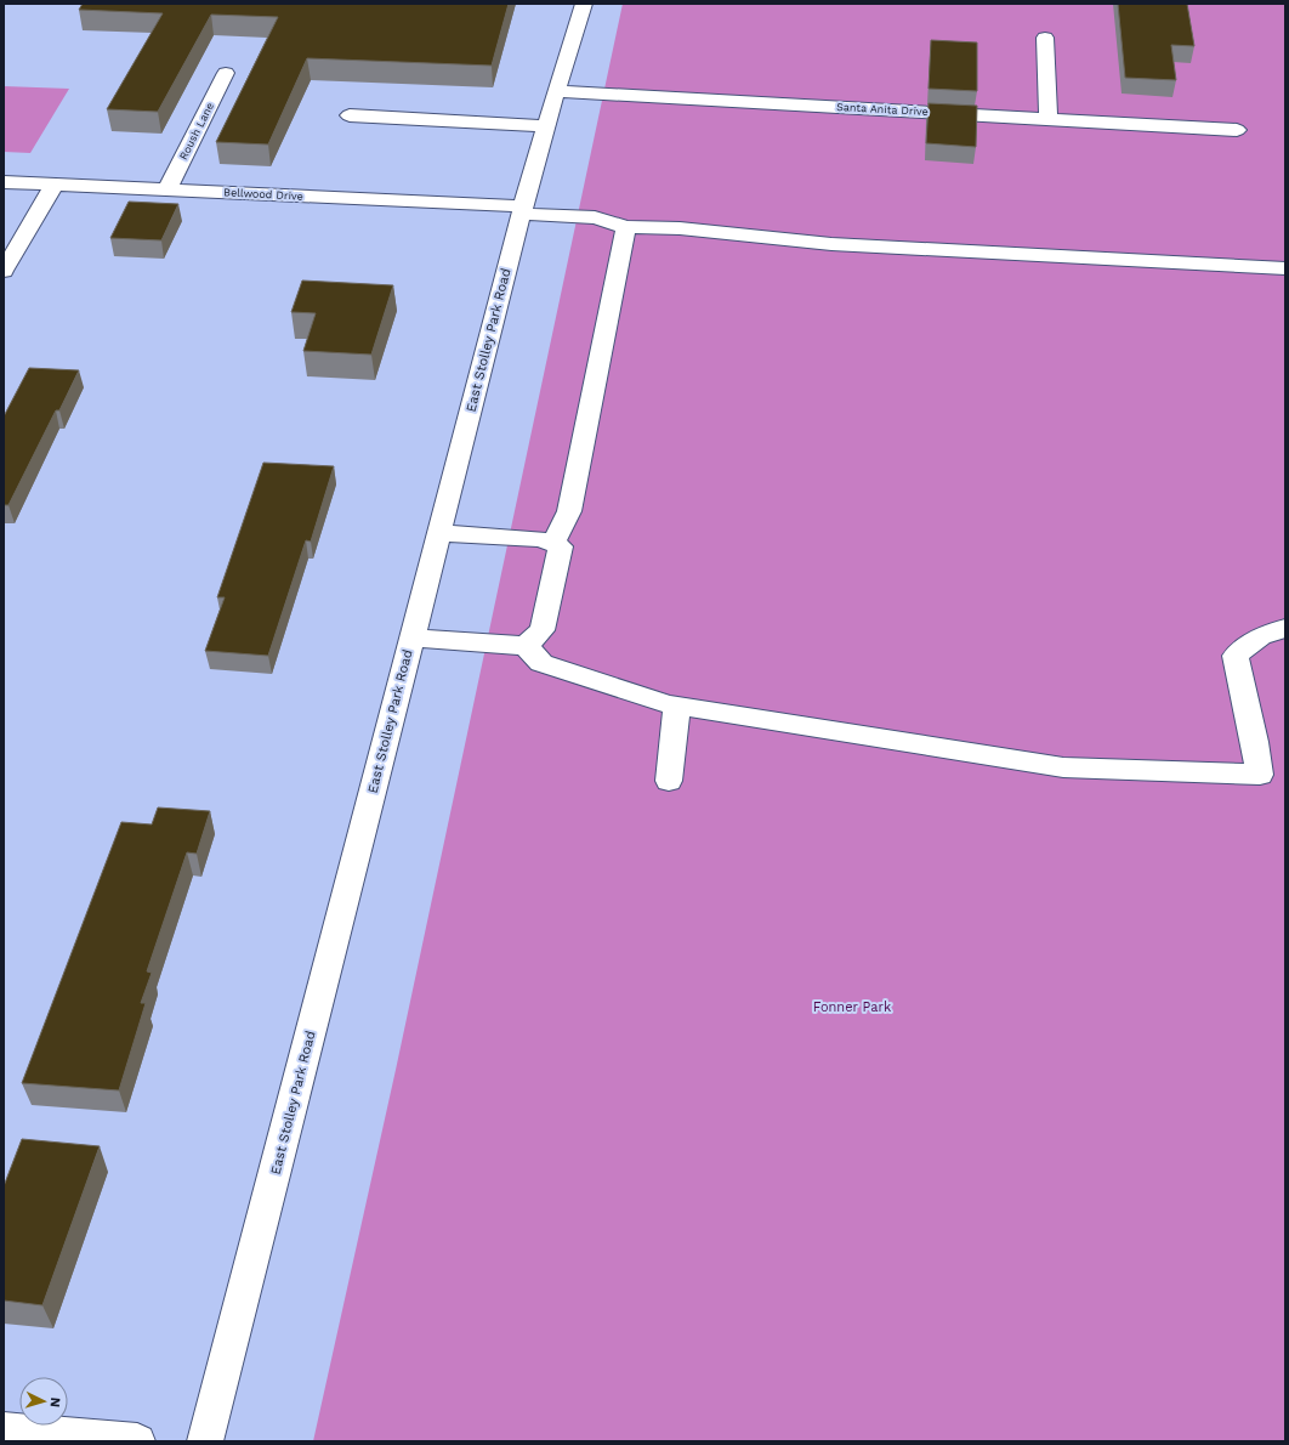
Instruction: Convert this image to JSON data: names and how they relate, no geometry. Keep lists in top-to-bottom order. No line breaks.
{"streets":{"street":["Santa Anita Drive","Roush Lane","Bellwood Drive","East Stolley Park Road"]},"crossings":[["Santa Anita Drive","East Stolley Park Road"],["Roush Lane","Bellwood Drive"],["Bellwood Drive","East Stolley Park Road"]],"parks":["Fonner Park"],"north":"right"}
